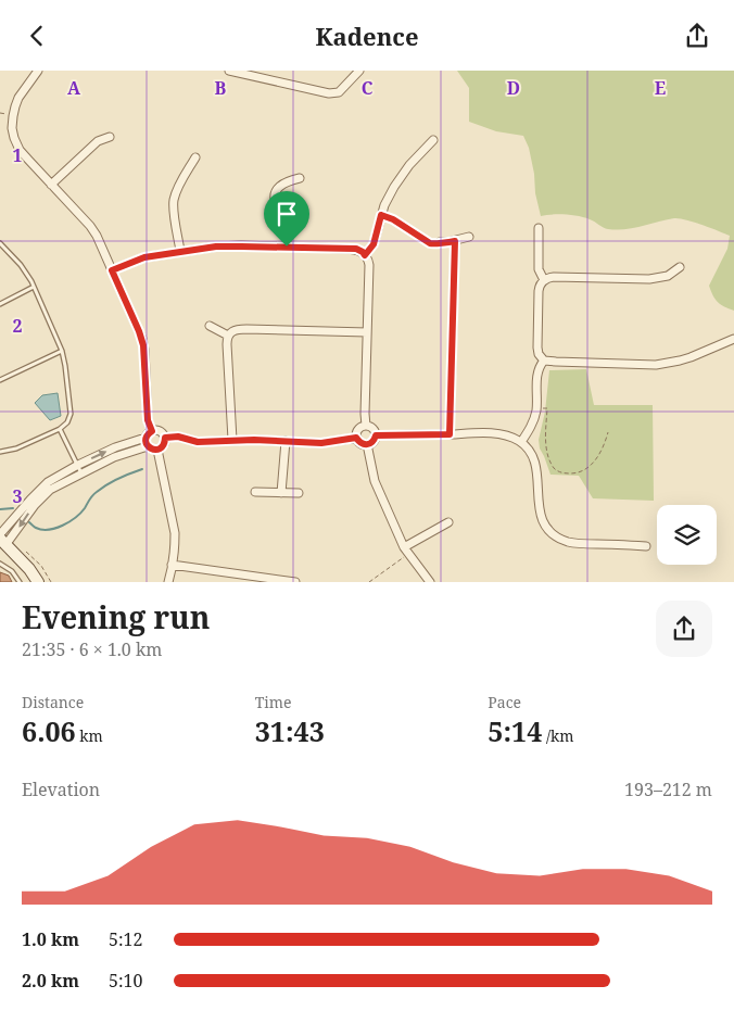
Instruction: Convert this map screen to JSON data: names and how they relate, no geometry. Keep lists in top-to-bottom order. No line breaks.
{"page":{"header":"Kadence","heading":["Evening run","21:35 · 6 × 1.0 km"],"stats":[["Distance","6.06 km"],["Time","31:43"],["Pace","5:14 /km"]],"chart":["Elevation","193–212 m"],"list":[{"name":"1.0 km","note":"5:12"},{"name":"2.0 km","note":"5:10"}]},"grid":{"columns":["A","B","C","D","E"],"rows":["1","2","3"]}}
